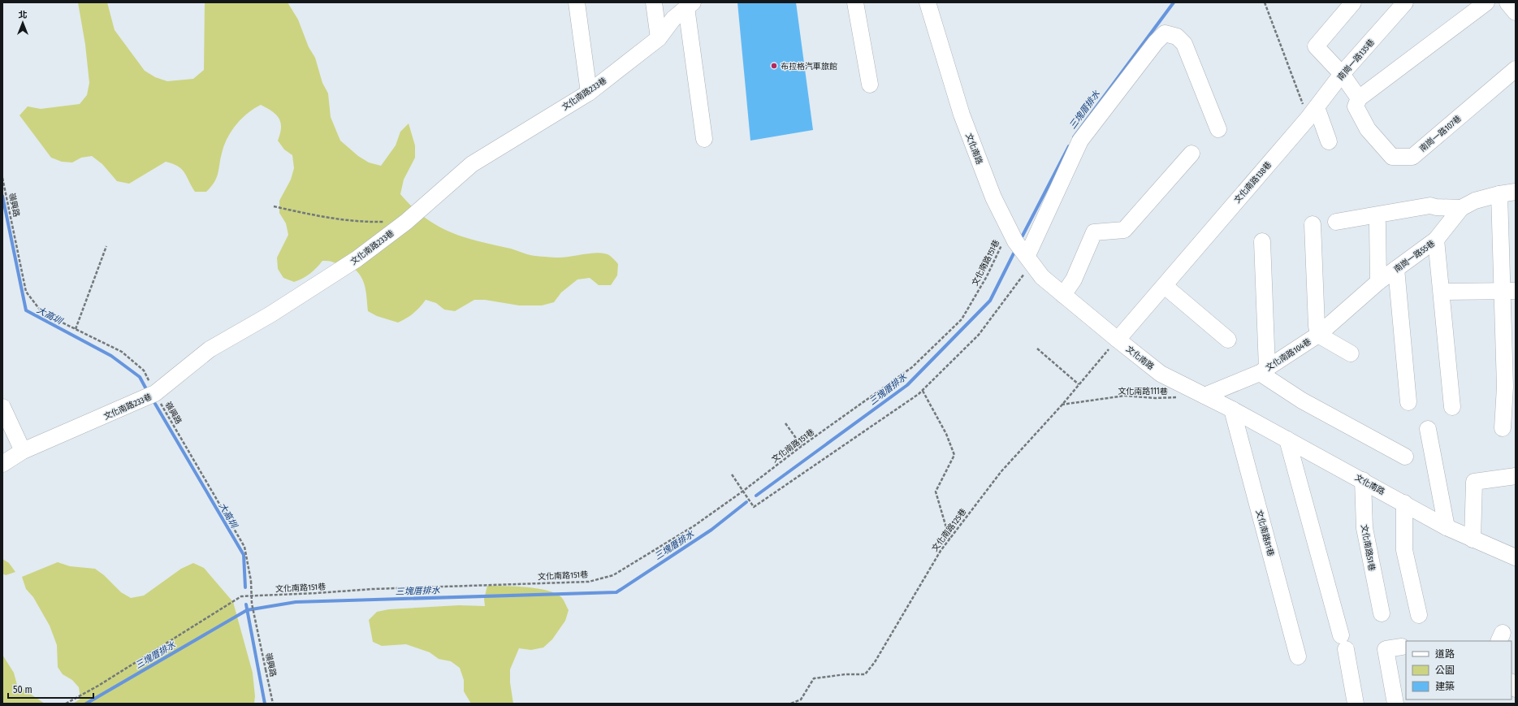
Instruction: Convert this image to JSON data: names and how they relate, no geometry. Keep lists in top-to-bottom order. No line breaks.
{"streets":{"street":["南崗一路135巷","文化南路233巷","南崗一路107巷","文化南路","文化南路138巷","南崗一路55巷","文化南路104巷","文化南路81巷","文化南路51巷"],"path":["嶺興路","文化南路151巷","文化南路111巷","文化南路125巷"]},"crossings":[["南崗一路135巷","文化南路138巷"],["文化南路233巷","嶺興路"],["文化南路","文化南路138巷"],["文化南路","文化南路151巷"],["文化南路","文化南路104巷"],["文化南路","文化南路125巷"],["文化南路","文化南路81巷"],["文化南路","文化南路51巷"],["文化南路138巷","文化南路125巷"],["南崗一路55巷","文化南路104巷"],["文化南路111巷","文化南路125巷"]],"water":["三塊厝排水","大高圳"],"places":["布拉格汽車旅館"],"legend":["道路","公園","建築"],"scale_bar":"50 m","north":"top"}
